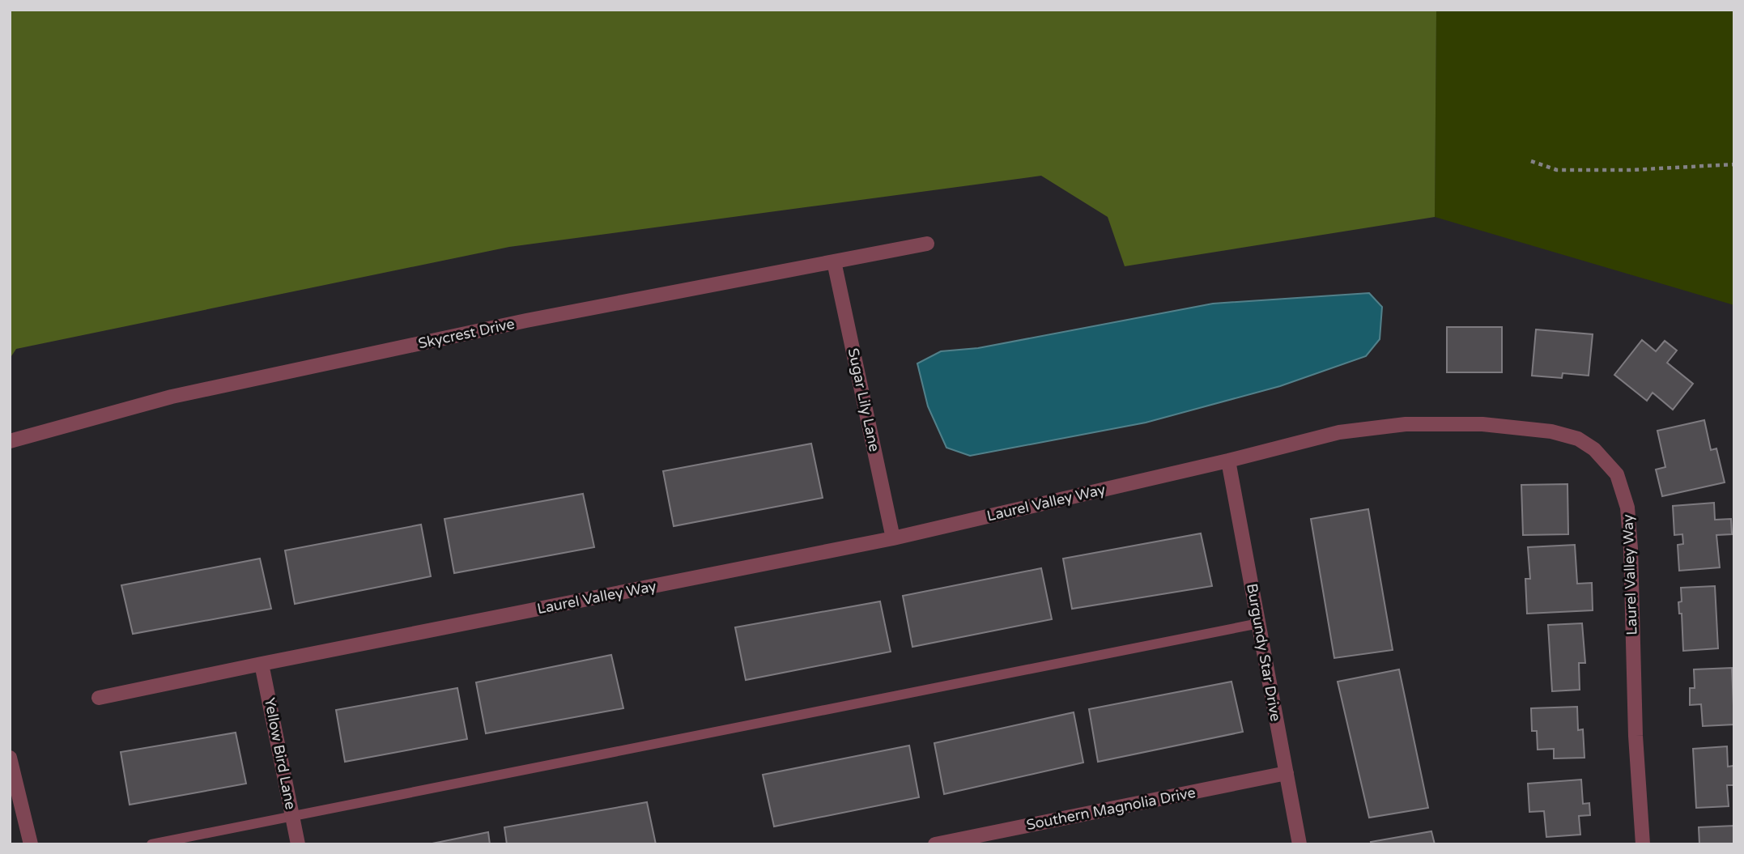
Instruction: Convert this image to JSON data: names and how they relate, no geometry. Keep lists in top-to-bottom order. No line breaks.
{"streets":{"street":["Skycrest Drive","Sugar Lily Lane","Laurel Valley Way","Burgundy Star Drive","Yellow Bird Lane","Southern Magnolia Drive"]},"crossings":[["Skycrest Drive","Sugar Lily Lane"],["Sugar Lily Lane","Laurel Valley Way"],["Laurel Valley Way","Burgundy Star Drive"],["Laurel Valley Way","Yellow Bird Lane"],["Burgundy Star Drive","Southern Magnolia Drive"]]}
